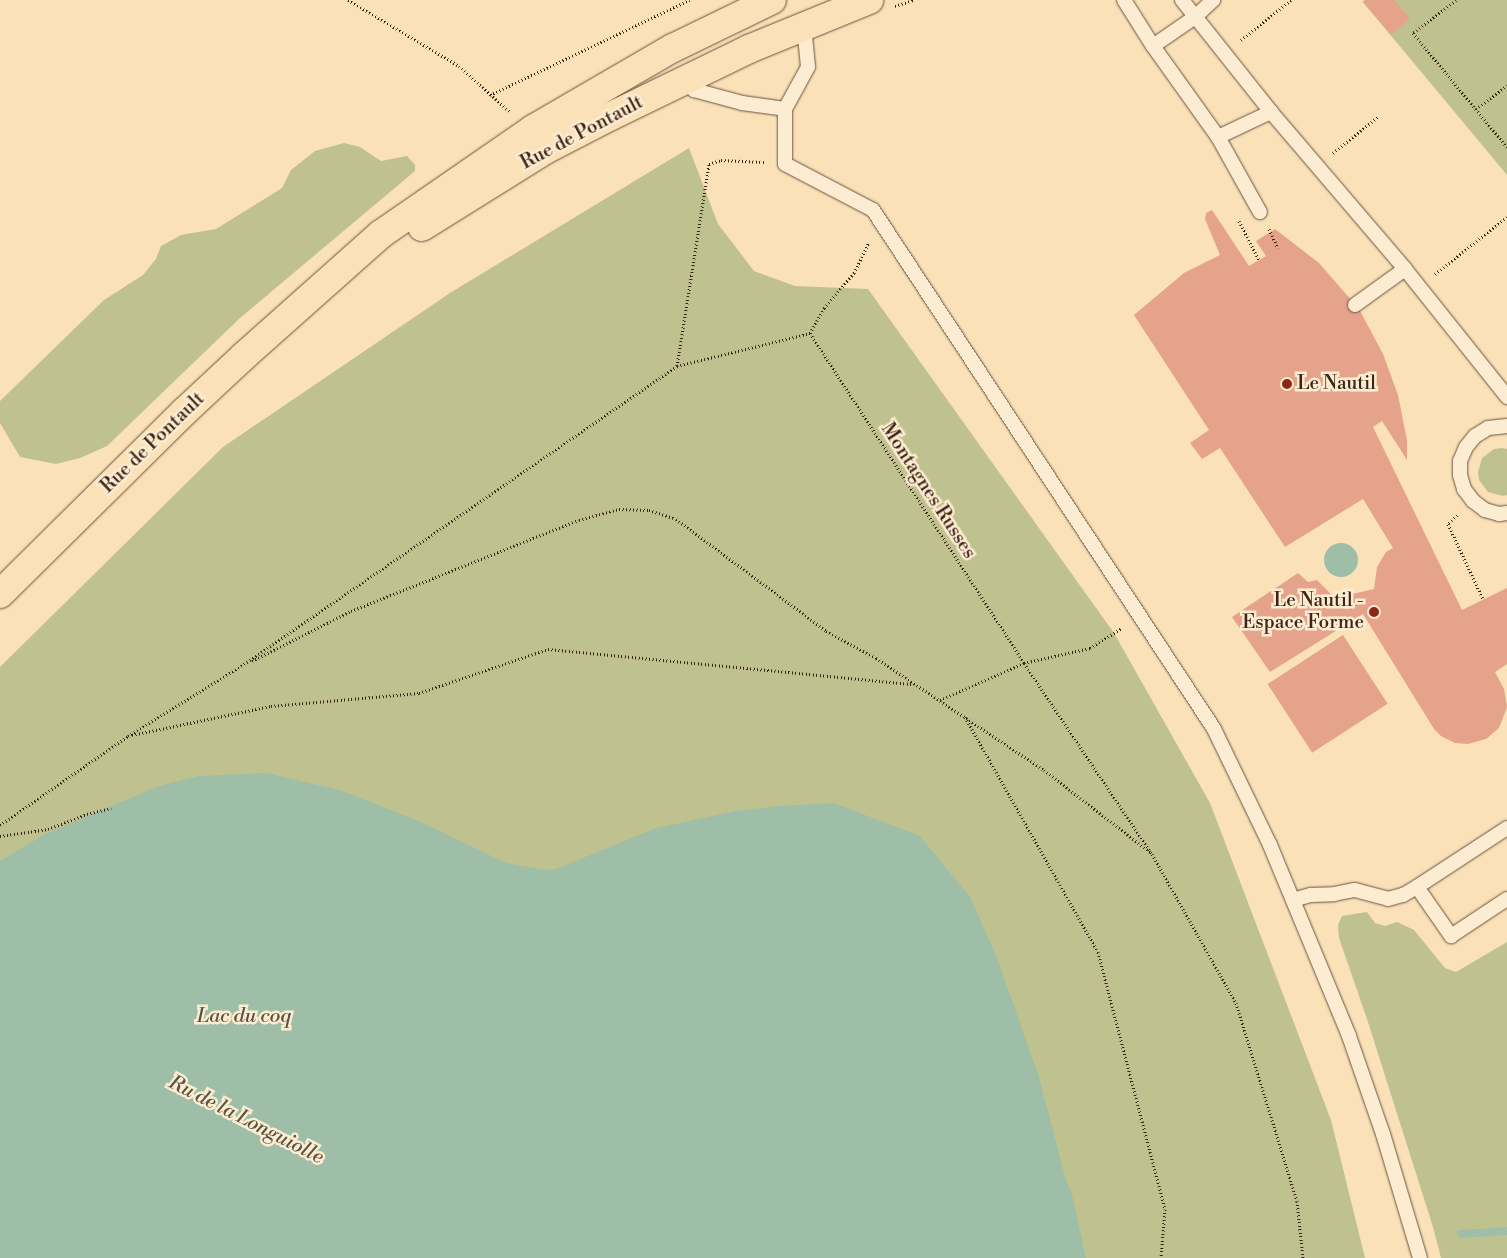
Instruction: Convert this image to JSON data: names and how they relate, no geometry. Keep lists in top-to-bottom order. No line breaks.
{"streets":{"main road":["Rue de Pontault"],"path":["Montagnes Russes"]},"water":["Lac du coq","Ru de la Longuiolle"],"places":["Le Nautil","Le Nautil - Espace Forme"]}
